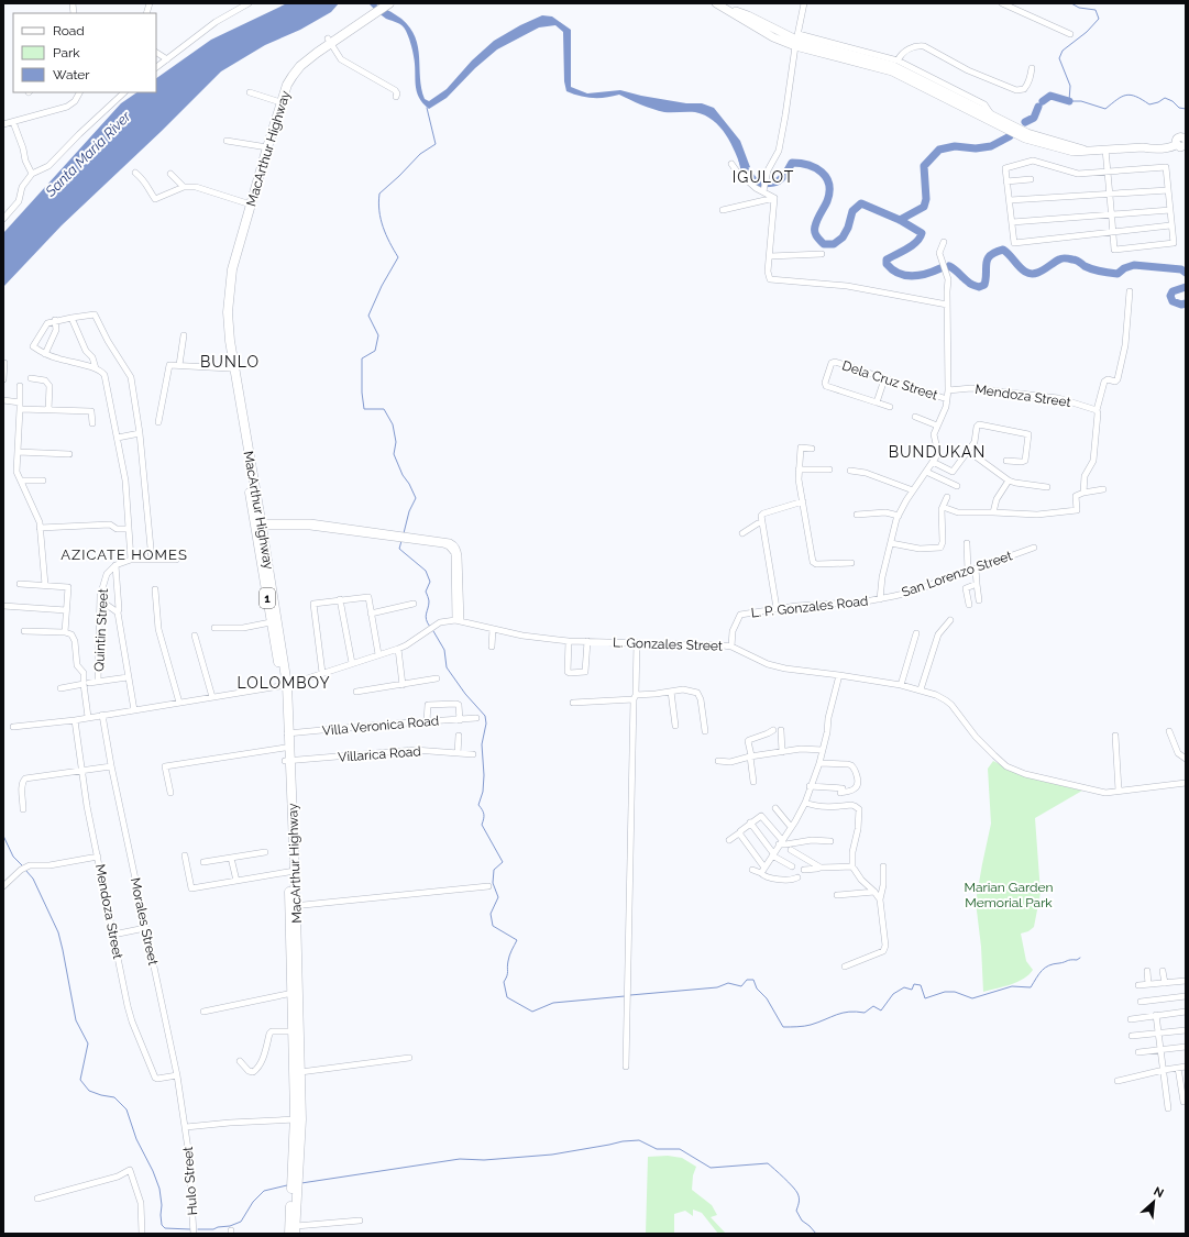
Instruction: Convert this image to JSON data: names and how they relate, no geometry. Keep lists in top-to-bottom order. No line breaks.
{"streets":{"highway":["MacArthur Highway","1"],"street":["Dela Cruz Street","Mendoza Street","San Lorenzo Street","L. P. Gonzales Road","Quintin Street","L. Gonzales Street","Villa Veronica Road","Villarica Road","Morales Street","Hulo Street"]},"crossings":[["MacArthur Highway","L. Gonzales Street"],["MacArthur Highway","Villa Veronica Road"],["MacArthur Highway","Villarica Road"],["Dela Cruz Street","L. P. Gonzales Road"],["Mendoza Street","L. P. Gonzales Road"],["Mendoza Street","Morales Street"],["San Lorenzo Street","L. P. Gonzales Road"],["L. P. Gonzales Road","L. Gonzales Street"],["Morales Street","Hulo Street"]],"districts":["IGULOT","BUNLO","BUNDUKAN","AZICATE HOMES","LOLOMBOY"],"water":["Santa Maria River"],"parks":["Marian Garden Memorial Park"],"legend":["Road","Park","Water"],"north":"top right"}
